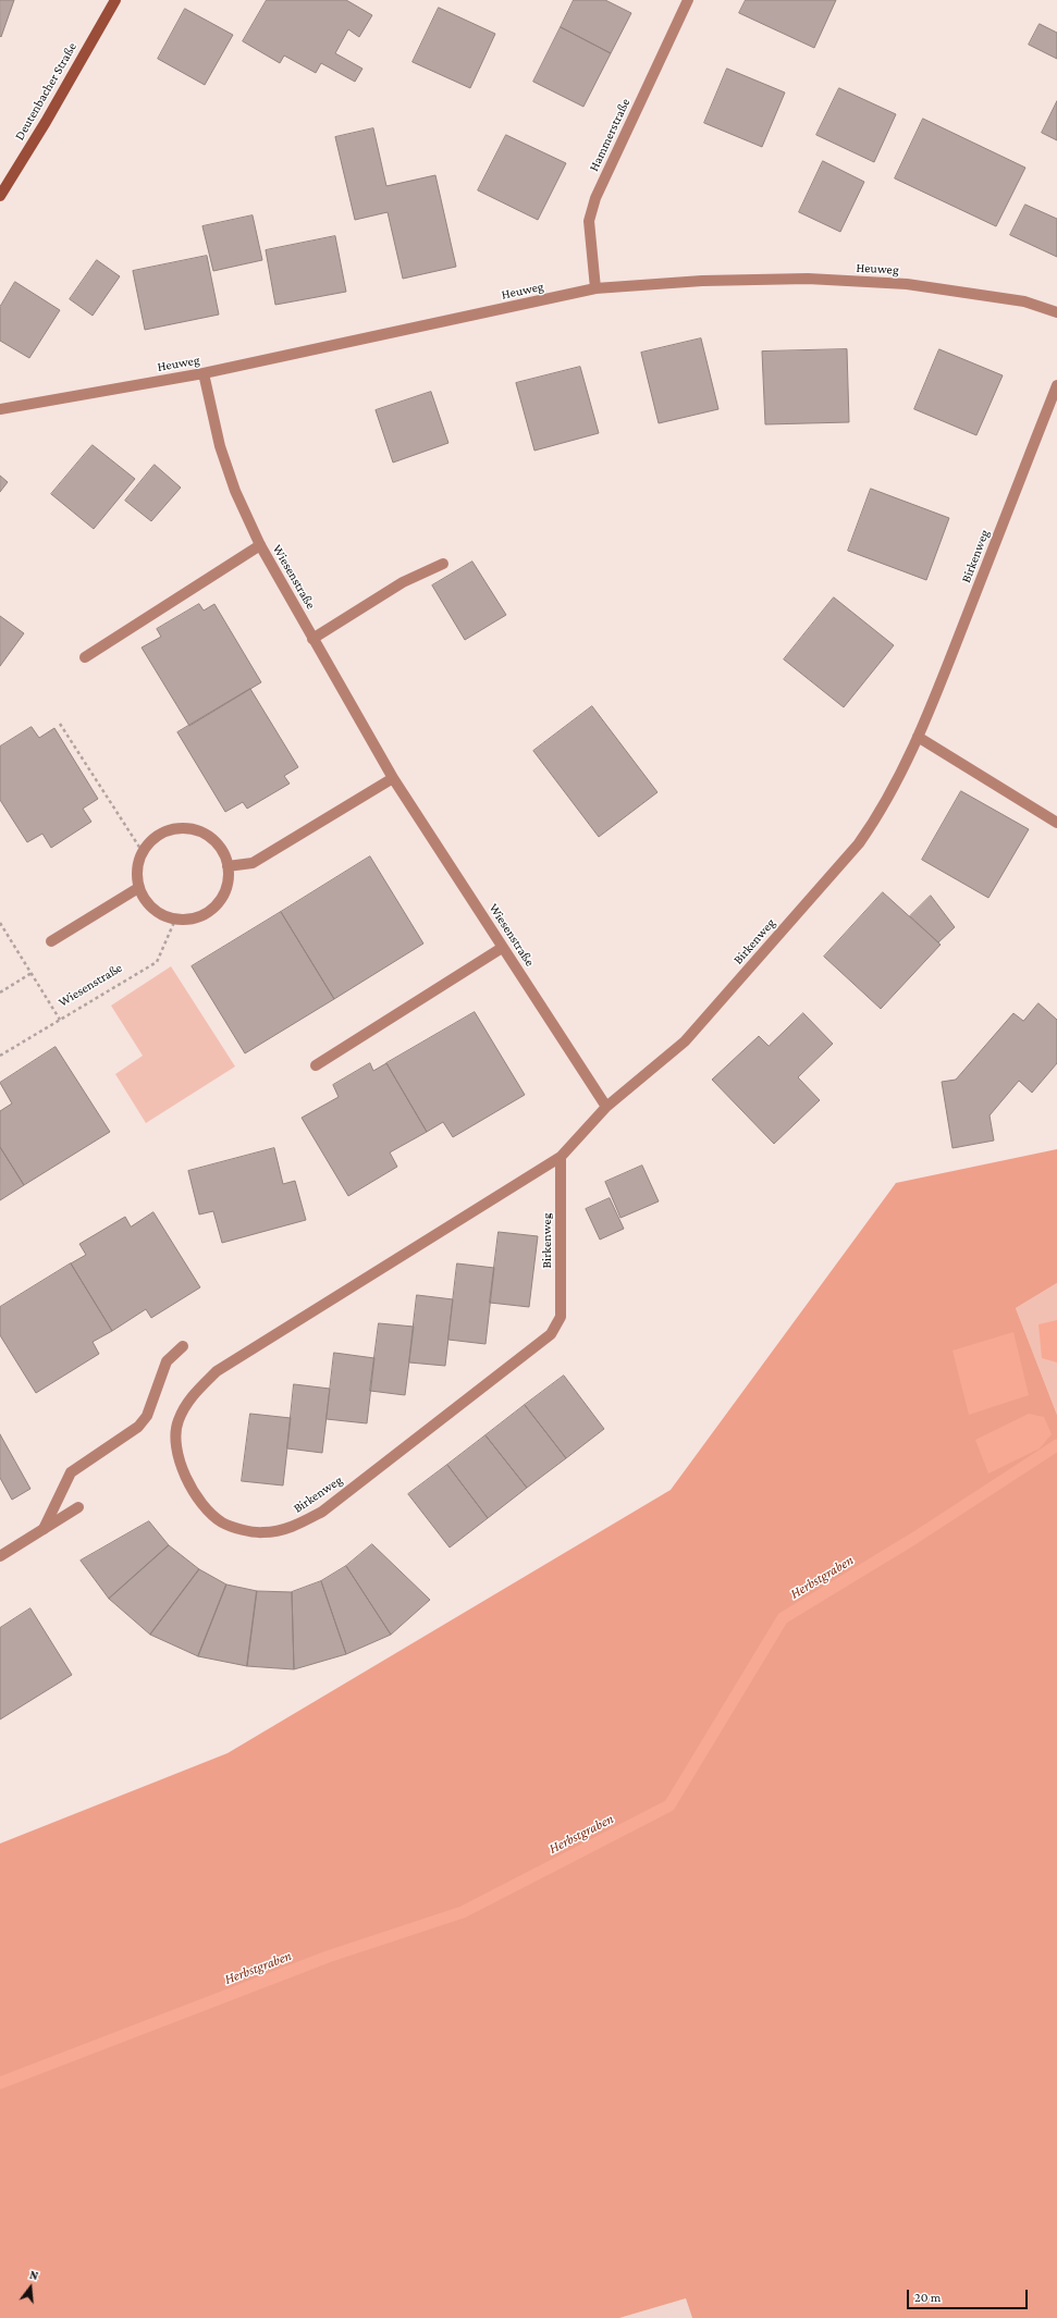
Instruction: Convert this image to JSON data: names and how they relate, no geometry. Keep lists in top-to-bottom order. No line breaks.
{"streets":{"street":["Deutenbacher Straße","Hammerstraße","Heuweg","Birkenweg","Wiesenstraße"]},"crossings":[["Hammerstraße","Heuweg"],["Heuweg","Wiesenstraße"],["Birkenweg","Wiesenstraße"]],"water":["Herbstgraben"],"scale_bar":"20 m","north":"top"}
